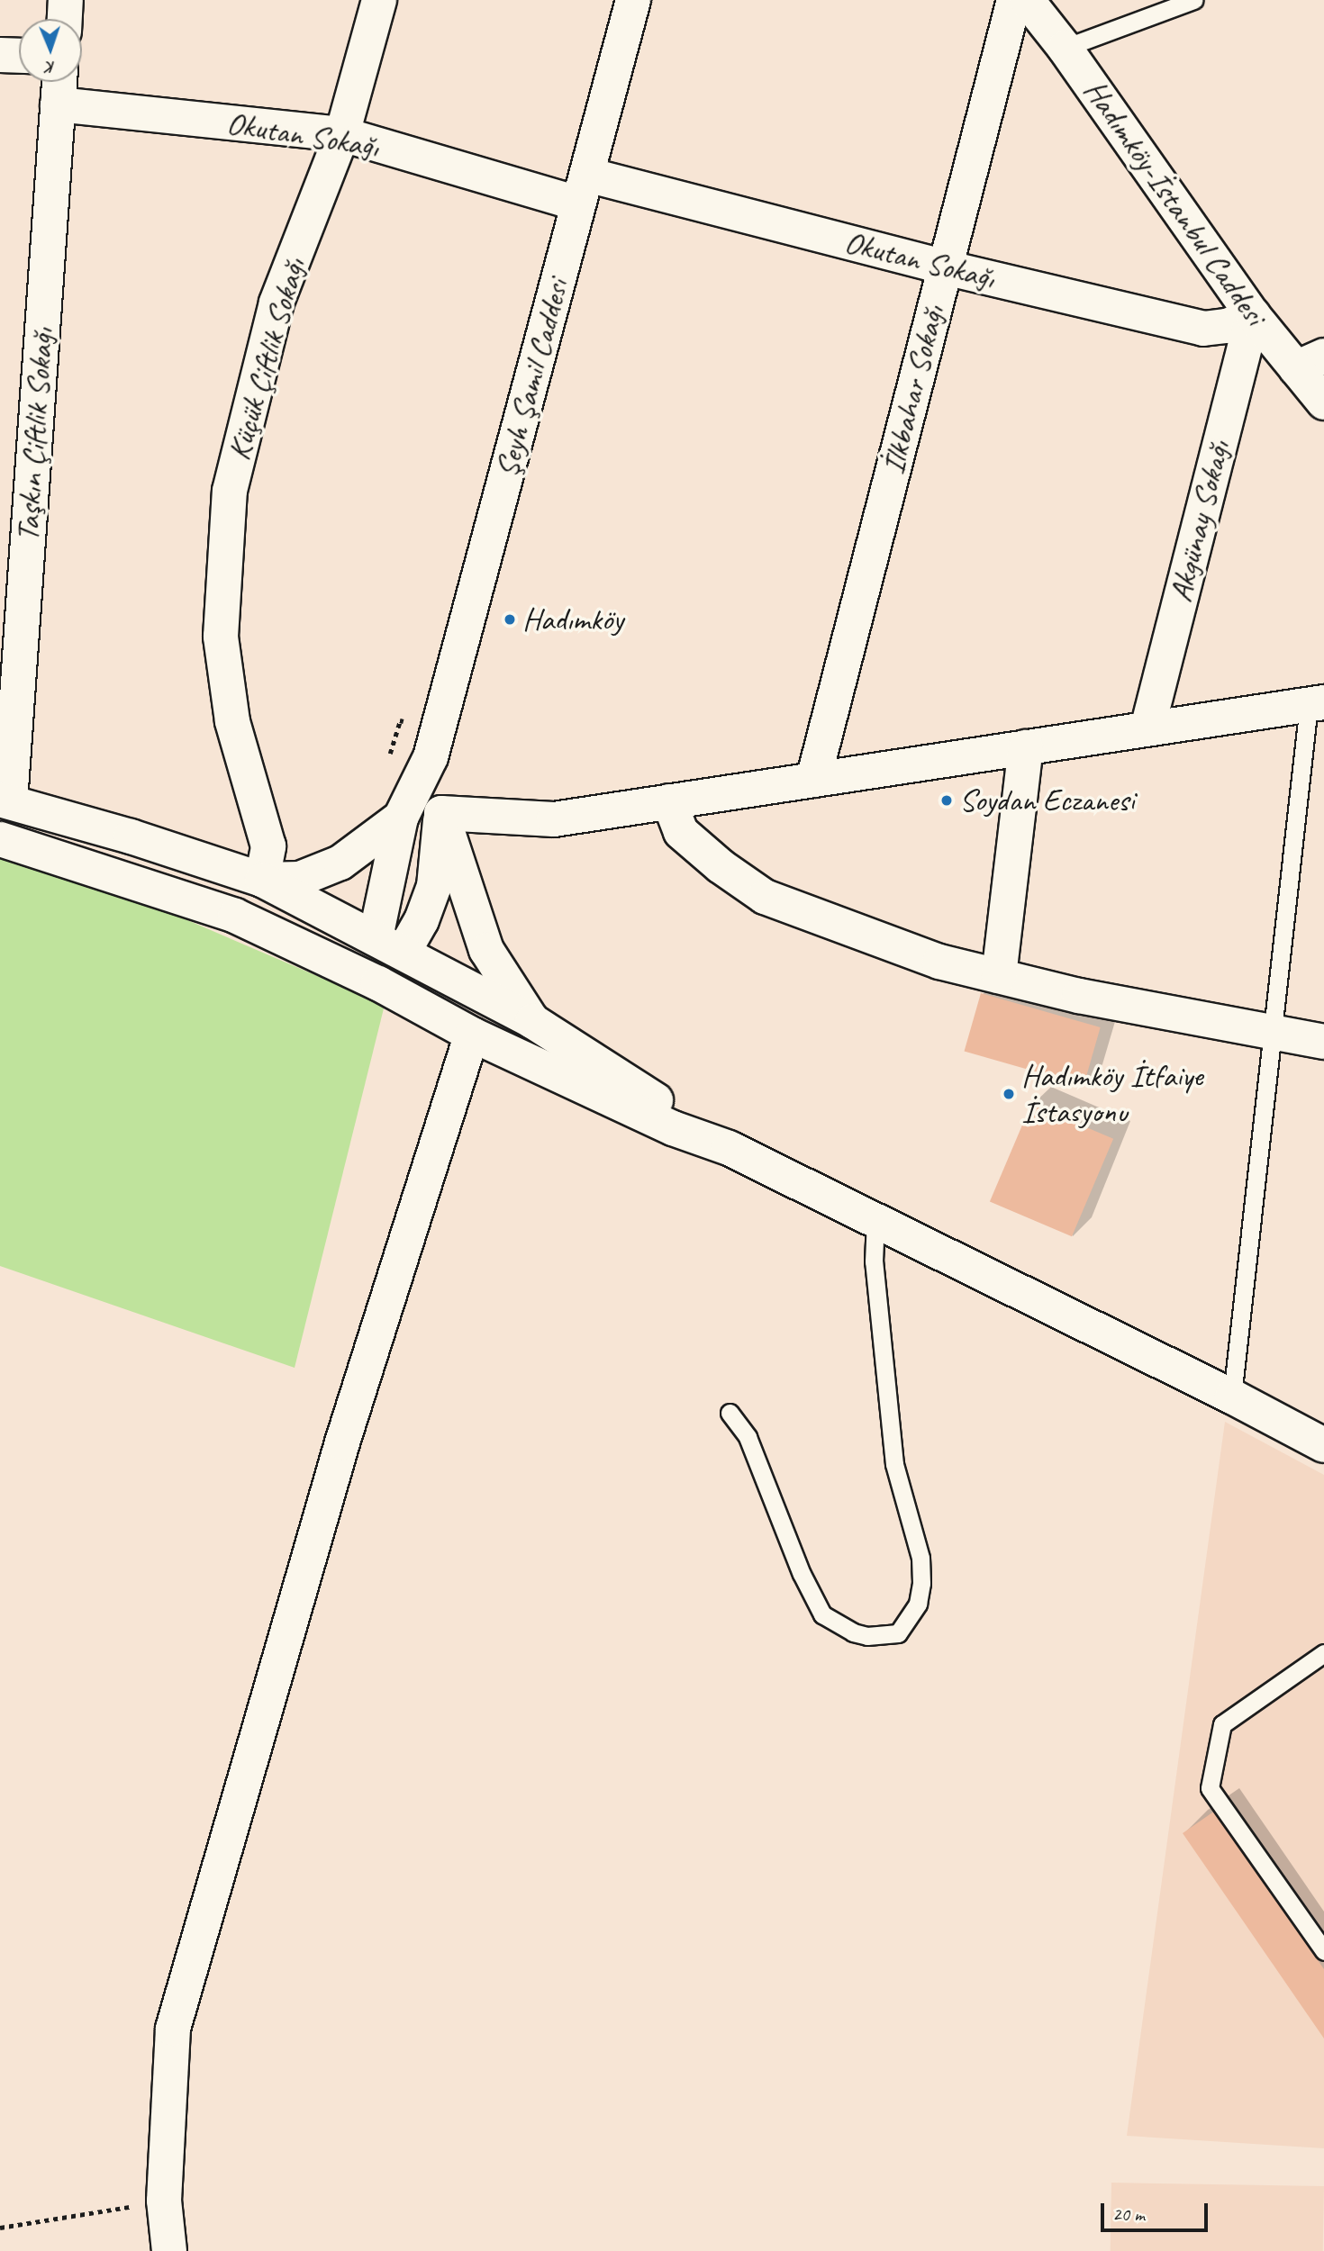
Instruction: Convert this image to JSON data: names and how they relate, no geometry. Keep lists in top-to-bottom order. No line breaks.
{"streets":{"street":["Okutan Sokağı","Hadımköy-İstanbul Caddesi","Küçük Çiftlik Sokağı","Şeyh Şamil Caddesi","İlkbahar Sokağı","Taşkın Çiftlik Sokağı","Akgünay Sokağı"]},"crossings":[["Okutan Sokağı","Hadımköy-İstanbul Caddesi"],["Okutan Sokağı","Küçük Çiftlik Sokağı"],["Okutan Sokağı","Şeyh Şamil Caddesi"],["Okutan Sokağı","İlkbahar Sokağı"],["Okutan Sokağı","Taşkın Çiftlik Sokağı"],["Okutan Sokağı","Akgünay Sokağı"],["Hadımköy-İstanbul Caddesi","Akgünay Sokağı"]],"places":["Hadımköy","Soydan Eczanesi","Hadımköy İtfaiye İstasyonu"],"scale_bar":"20 m","north":"bottom"}
